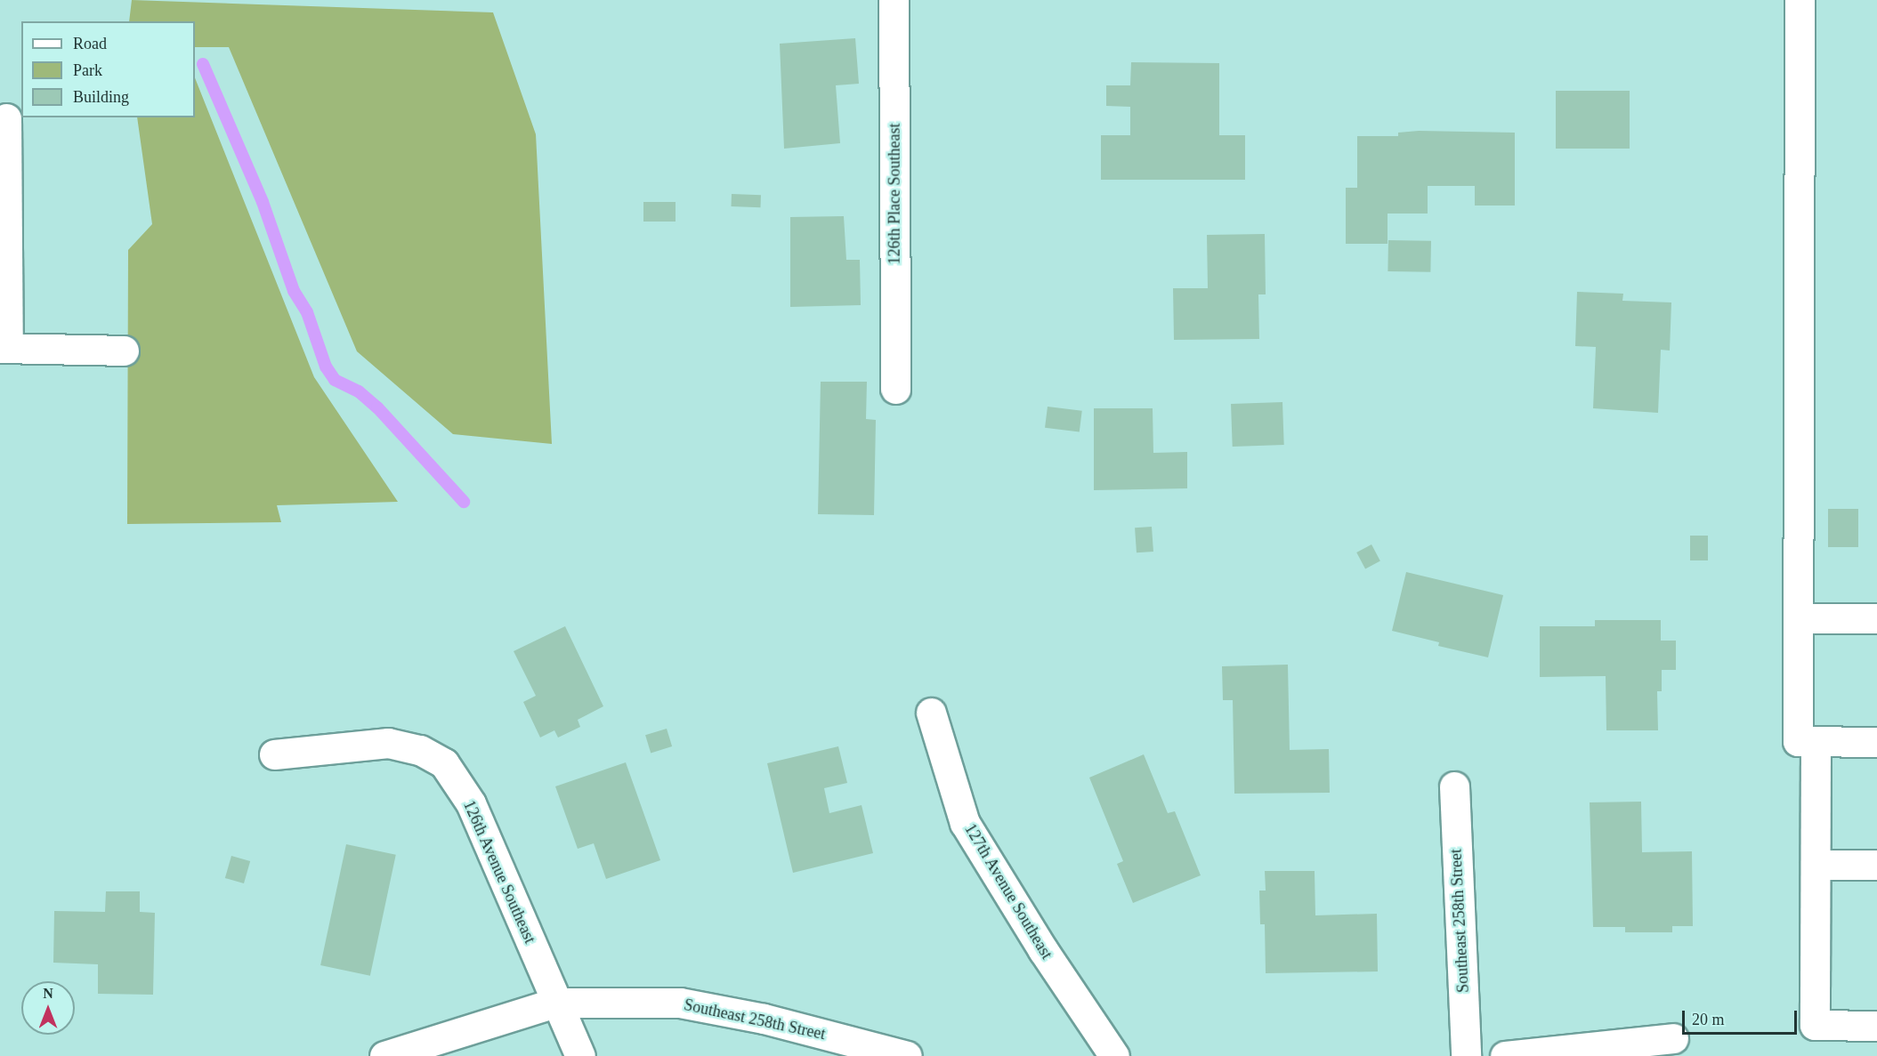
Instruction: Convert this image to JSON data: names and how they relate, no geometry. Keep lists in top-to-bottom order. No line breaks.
{"streets":{"street":["126th Place Southeast","126th Avenue Southeast","127th Avenue Southeast","Southeast 258th Street"]},"crossings":[["126th Avenue Southeast","Southeast 258th Street"]],"legend":["Road","Park","Building"],"scale_bar":"20 m","north":"top"}
